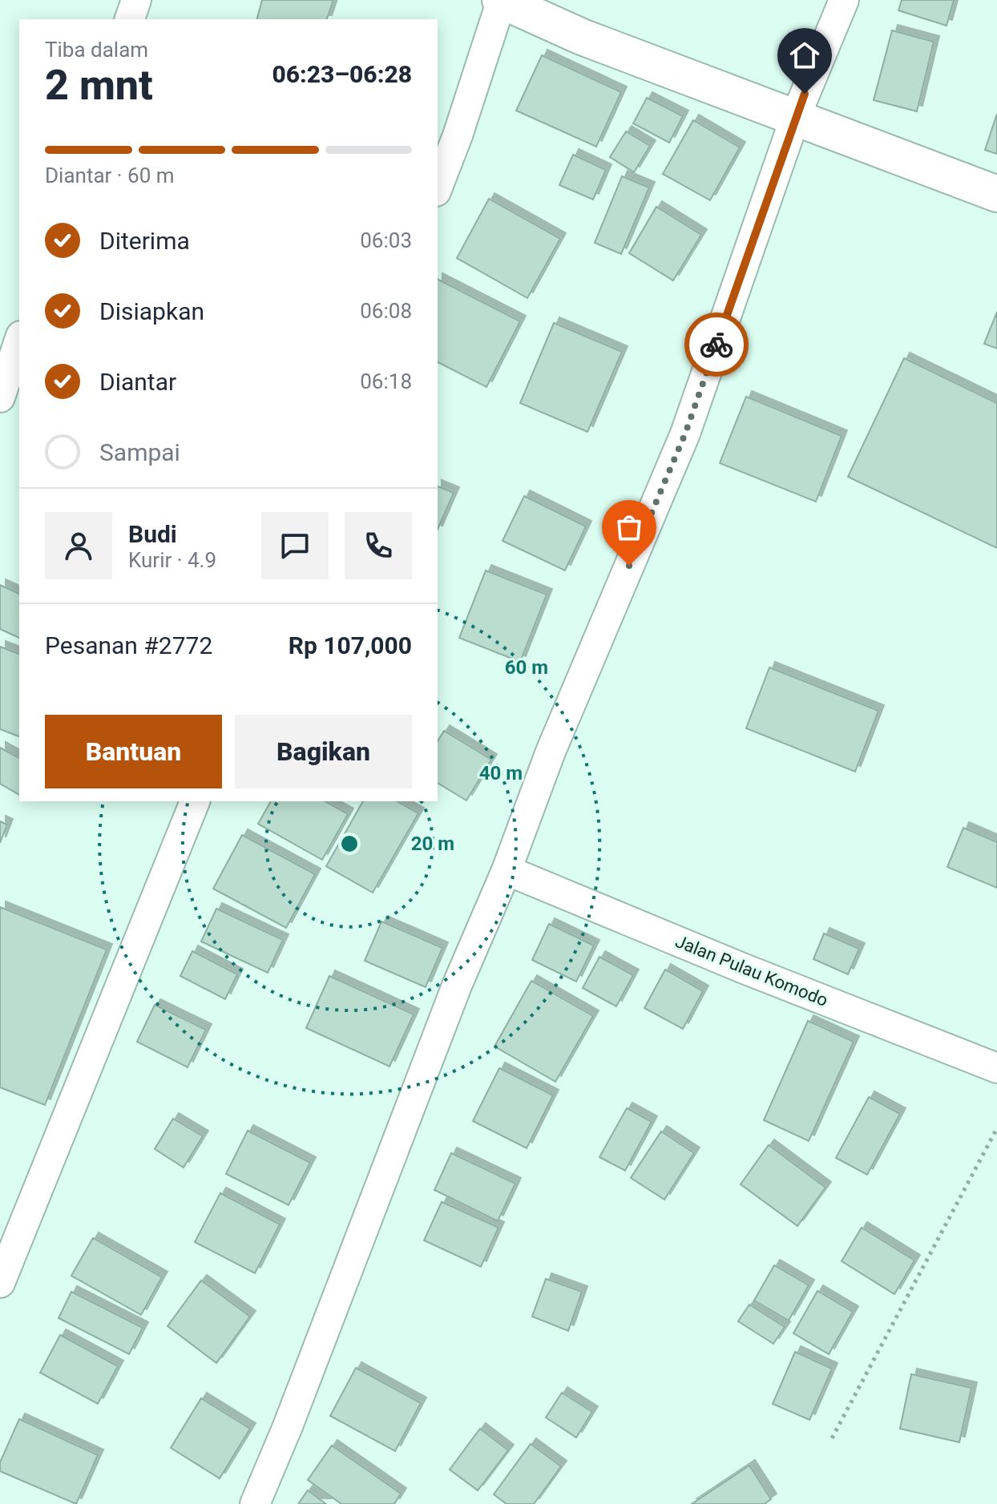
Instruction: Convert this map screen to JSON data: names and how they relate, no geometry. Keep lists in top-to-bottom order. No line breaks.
{"streets":{"street":["Jalan Pulau Komodo"]},"page":{"heading":["2 mnt","Tiba dalam","06:23–06:28"],"panel":["Budi","Kurir · 4.9","Pesanan #2772","Rp 107,000"],"bar":"Diantar · 60 m","list":[["Diterima","06:03"],["Disiapkan","06:08"],["Diantar","06:18"],"Sampai"],"buttons":["Bantuan","Bagikan"]},"rings":["60 m","40 m","20 m"]}
